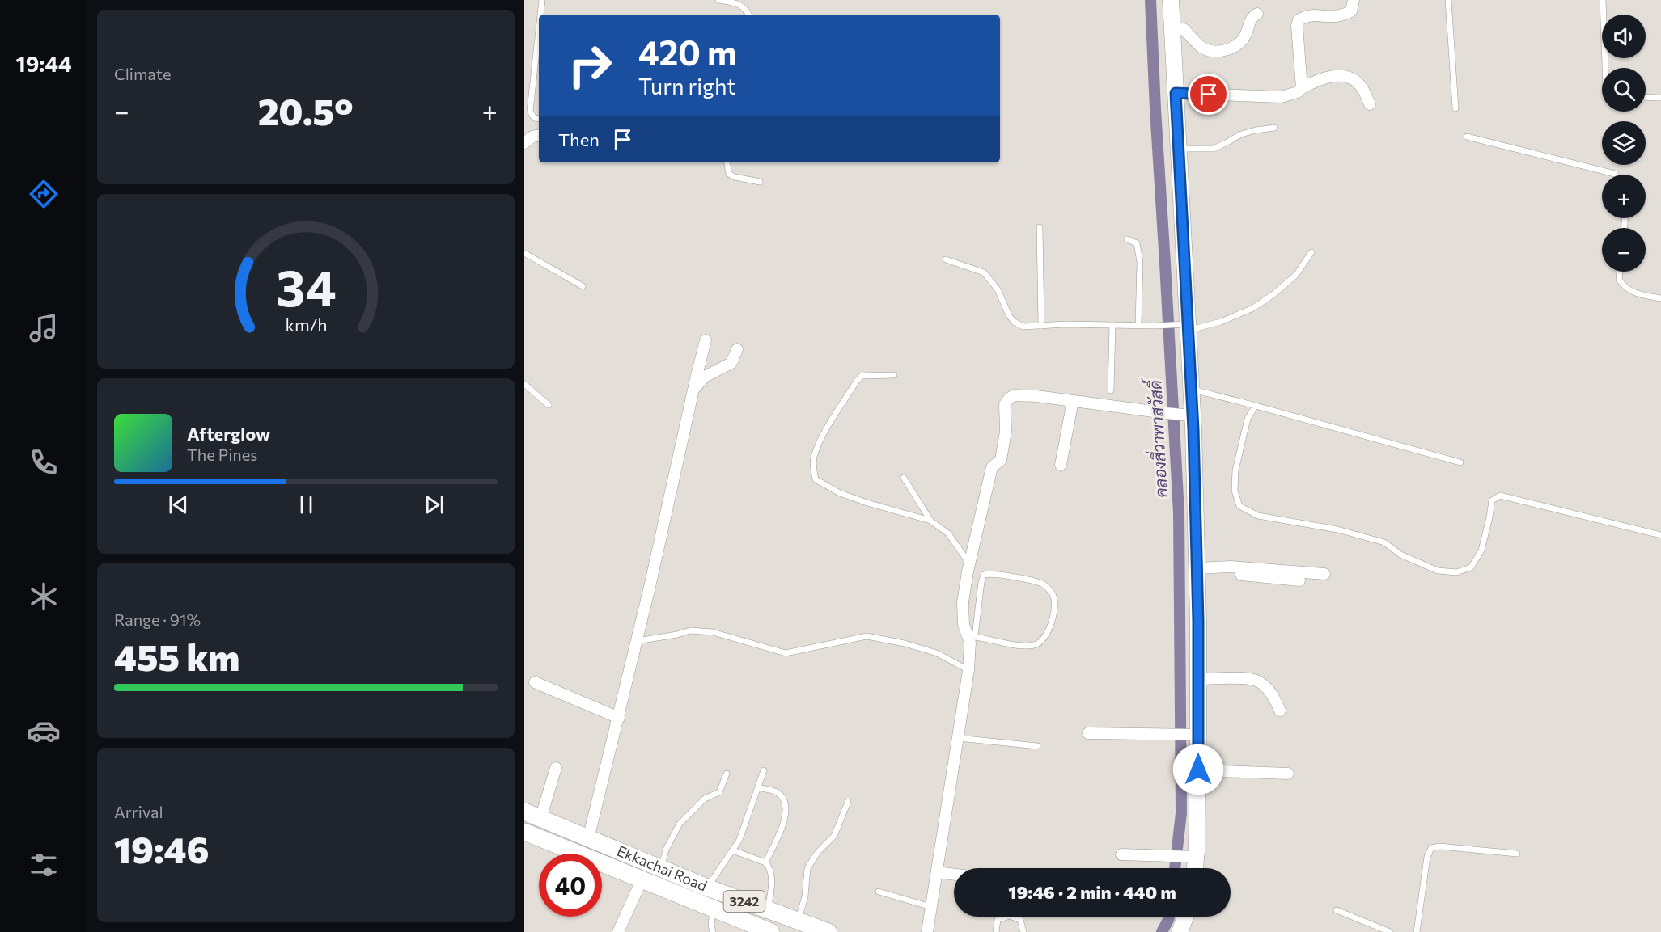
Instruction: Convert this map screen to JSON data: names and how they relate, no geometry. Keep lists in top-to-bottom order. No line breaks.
{"streets":{"main road":["Ekkachai Road","3242"]},"water":["คลองสี่วาพาสวัสดิ์"],"page":{"tabs":"19:44","tile":["Climate",["Range · 91%","455 km"],["Arrival","19:46"]],"map_buttons":["+","−"],"turn":["420 m","Turn right"],"heat":["−","20.5°","+"],"then":"Then","song":["Afterglow","The Pines"],"limit":"40","trip":"19:46 · 2 min · 440 m","gauge":["34","km/h"]}}
